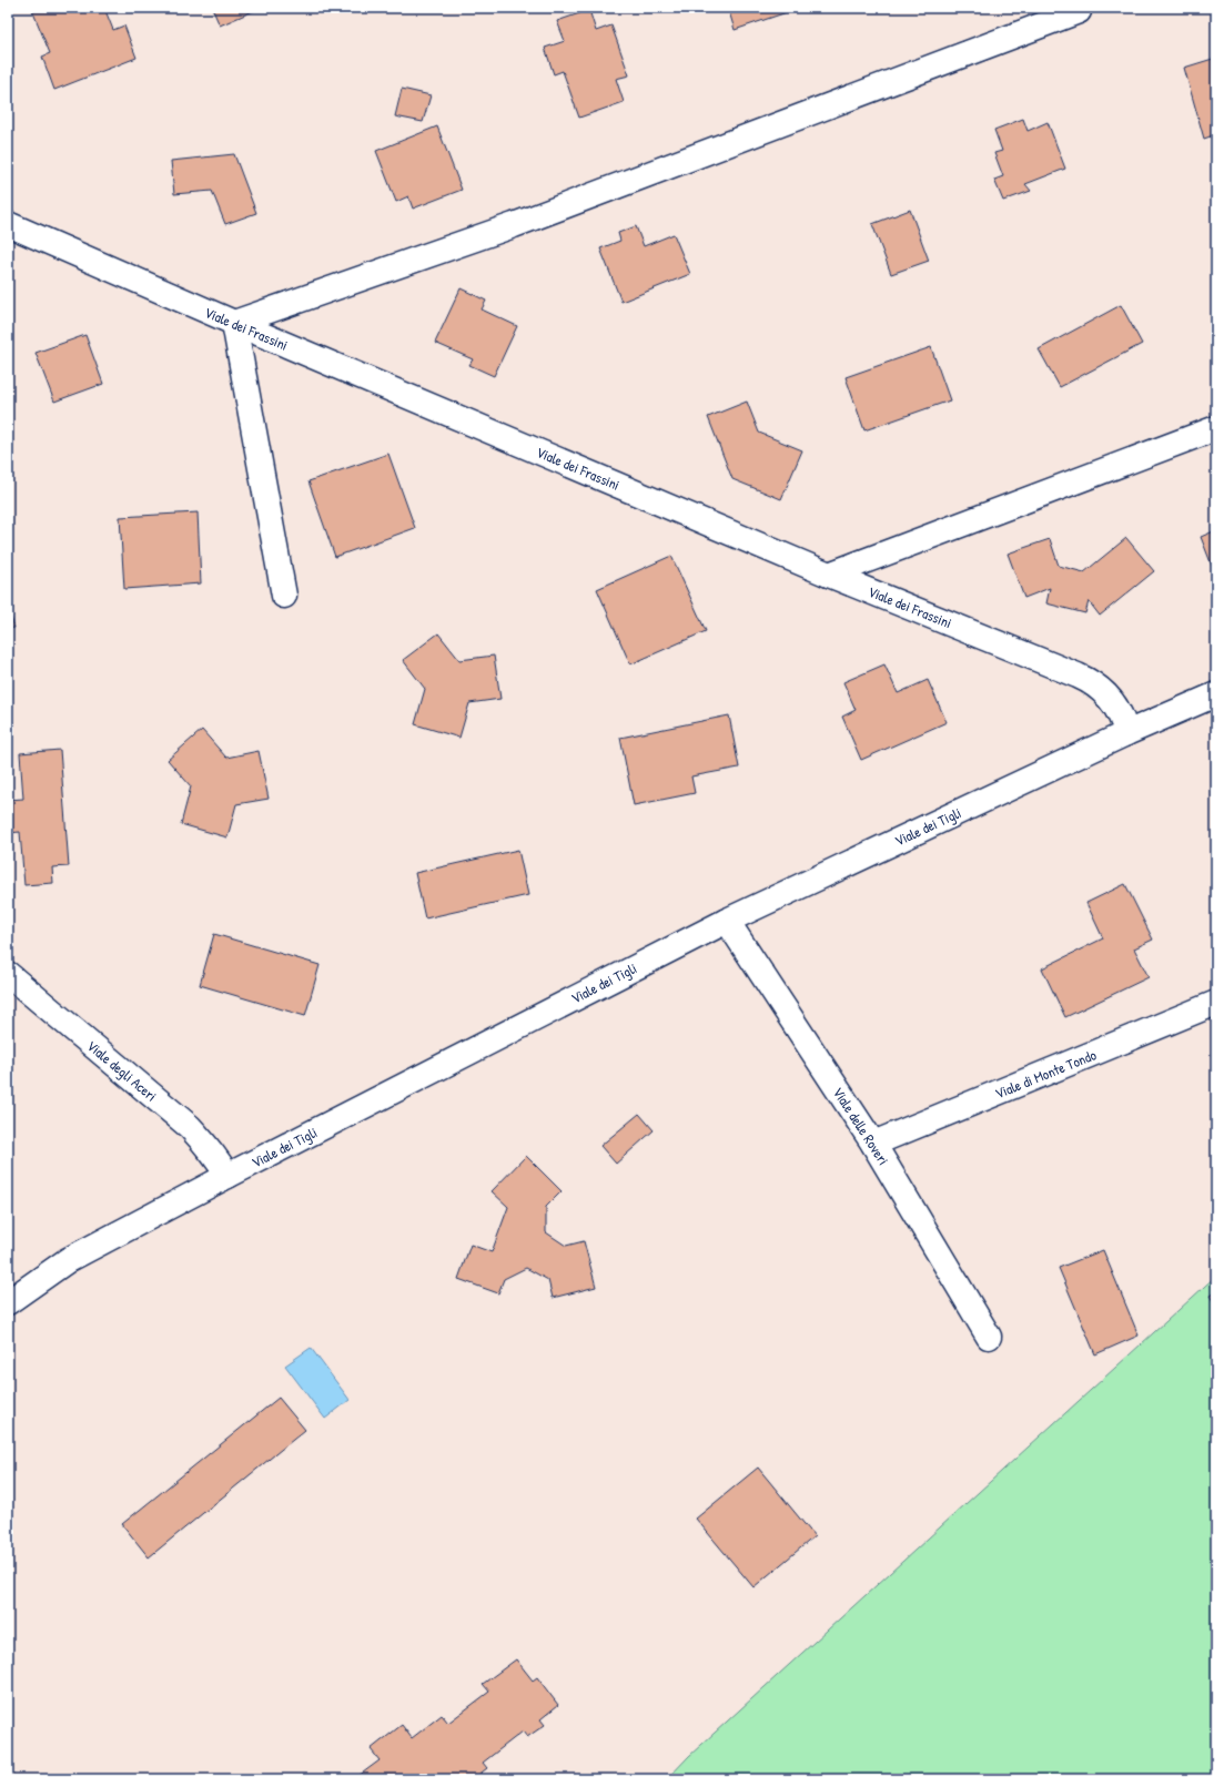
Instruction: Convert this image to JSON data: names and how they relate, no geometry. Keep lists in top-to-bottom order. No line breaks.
{"streets":{"street":["Viale dei Frassini","Viale dei Tigli","Viale degli Aceri","Viale di Monte Tondo","Viale delle Roveri"]},"crossings":[["Viale dei Frassini","Viale dei Tigli"],["Viale dei Tigli","Viale degli Aceri"],["Viale dei Tigli","Viale delle Roveri"],["Viale di Monte Tondo","Viale delle Roveri"]]}
